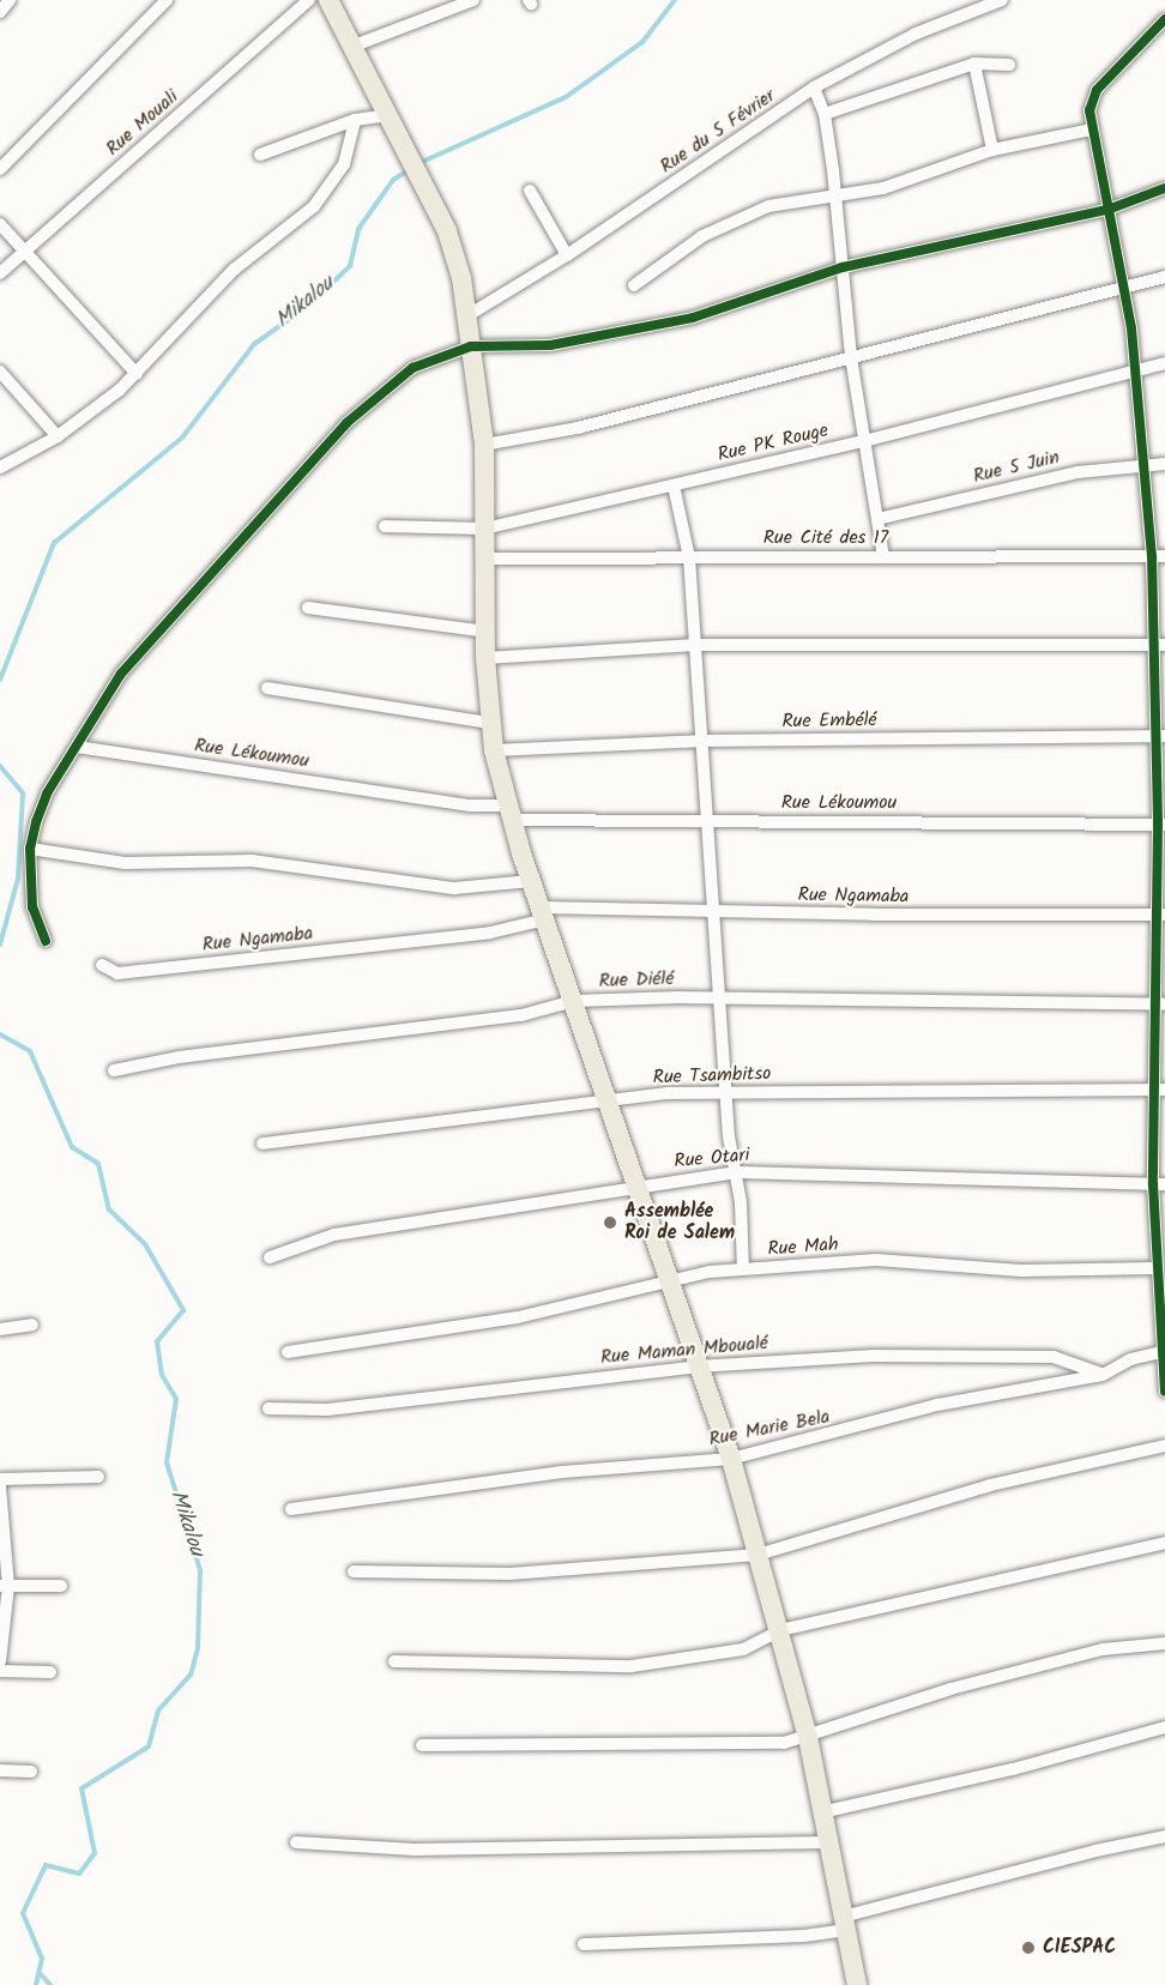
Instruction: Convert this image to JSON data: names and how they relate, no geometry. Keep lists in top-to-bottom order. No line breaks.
{"streets":{"street":["Rue Mouali","Rue du 5 Février","Rue PK Rouge","Rue 5 Juin","Rue Cité des 17","Rue Embélé","Rue Lékoumou","Rue Ngamaba","Rue Diélé","Rue Tsambitso","Rue Otari","Rue Mah","Rue Maman Mboualé","Rue Marie Bela"]},"crossings":[["Rue Maman Mboualé","Rue Marie Bela"]],"water":["Mikalou"],"places":["Assemblée Roi de Salem","CIESPAC"]}
